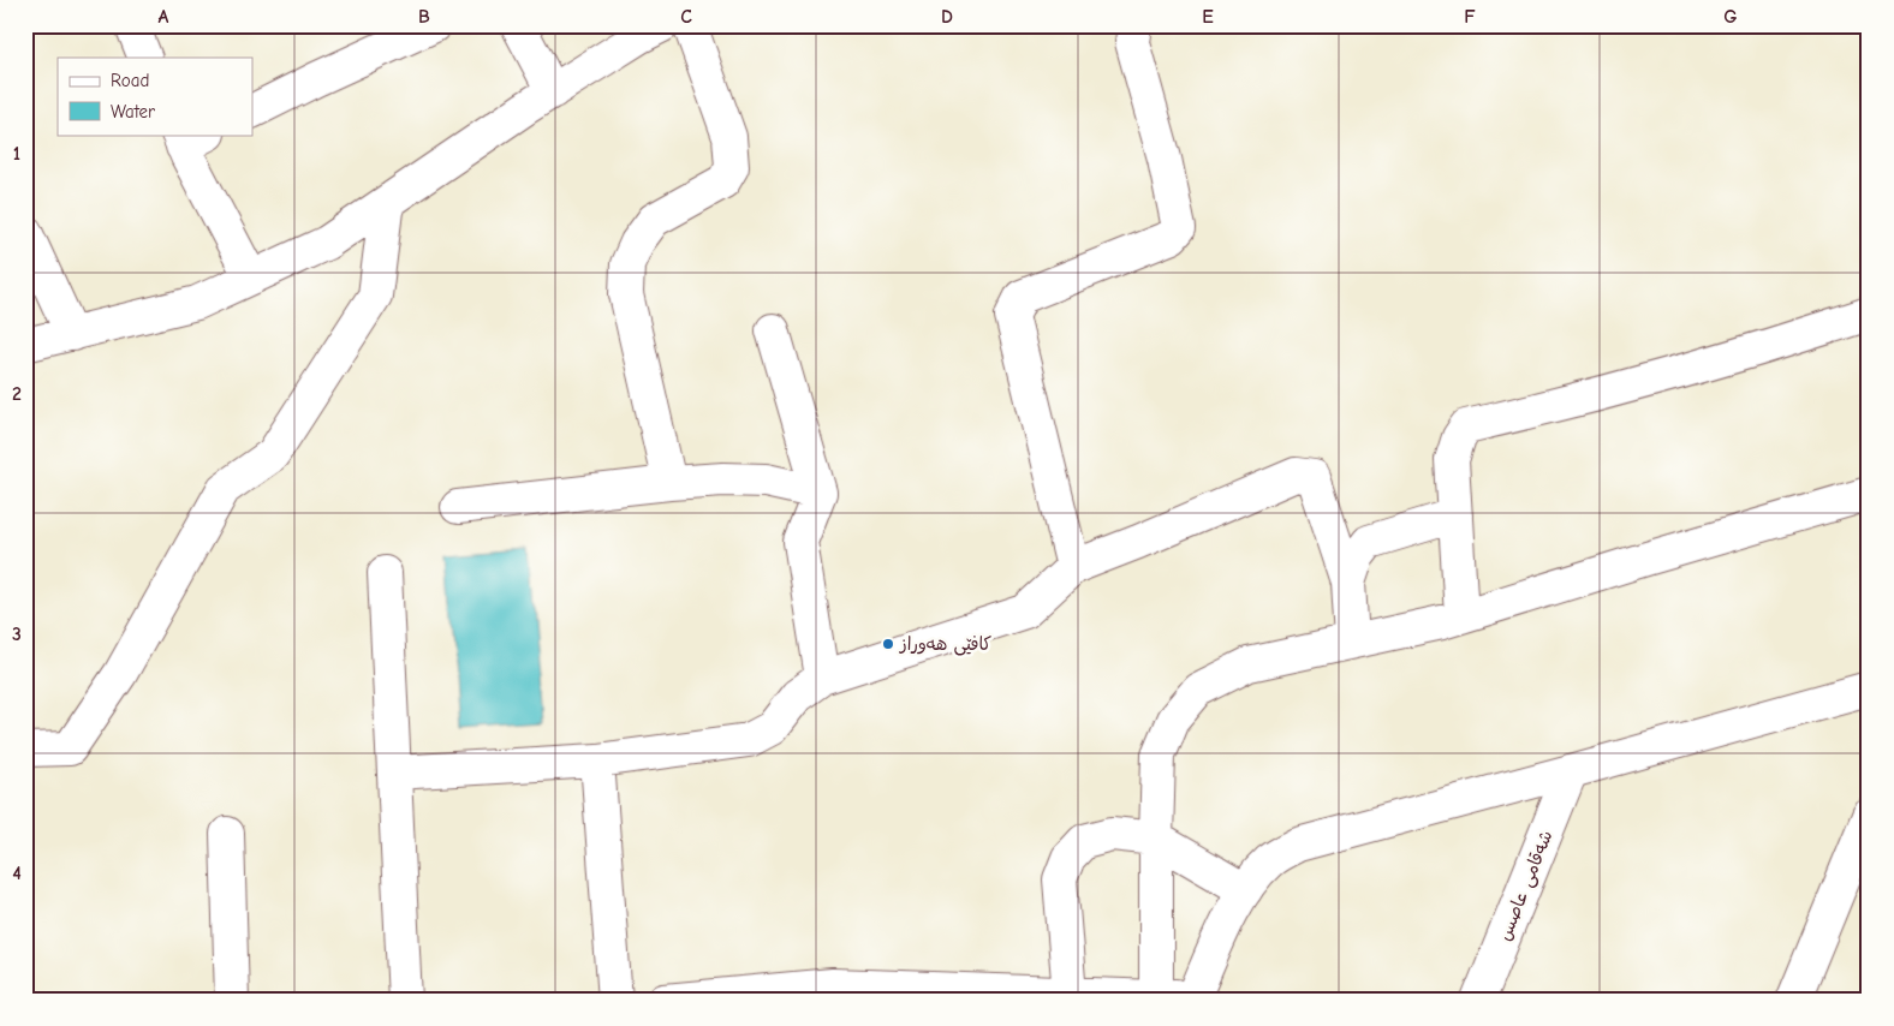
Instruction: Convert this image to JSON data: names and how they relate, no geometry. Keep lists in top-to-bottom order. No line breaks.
{"streets":{"street":["شه‌قامی عاصس"]},"places":["کافێی هەوراز"],"legend":["Road","Water"],"grid":{"columns":["A","B","C","D","E","F","G"],"rows":["1","2","3","4"]}}
